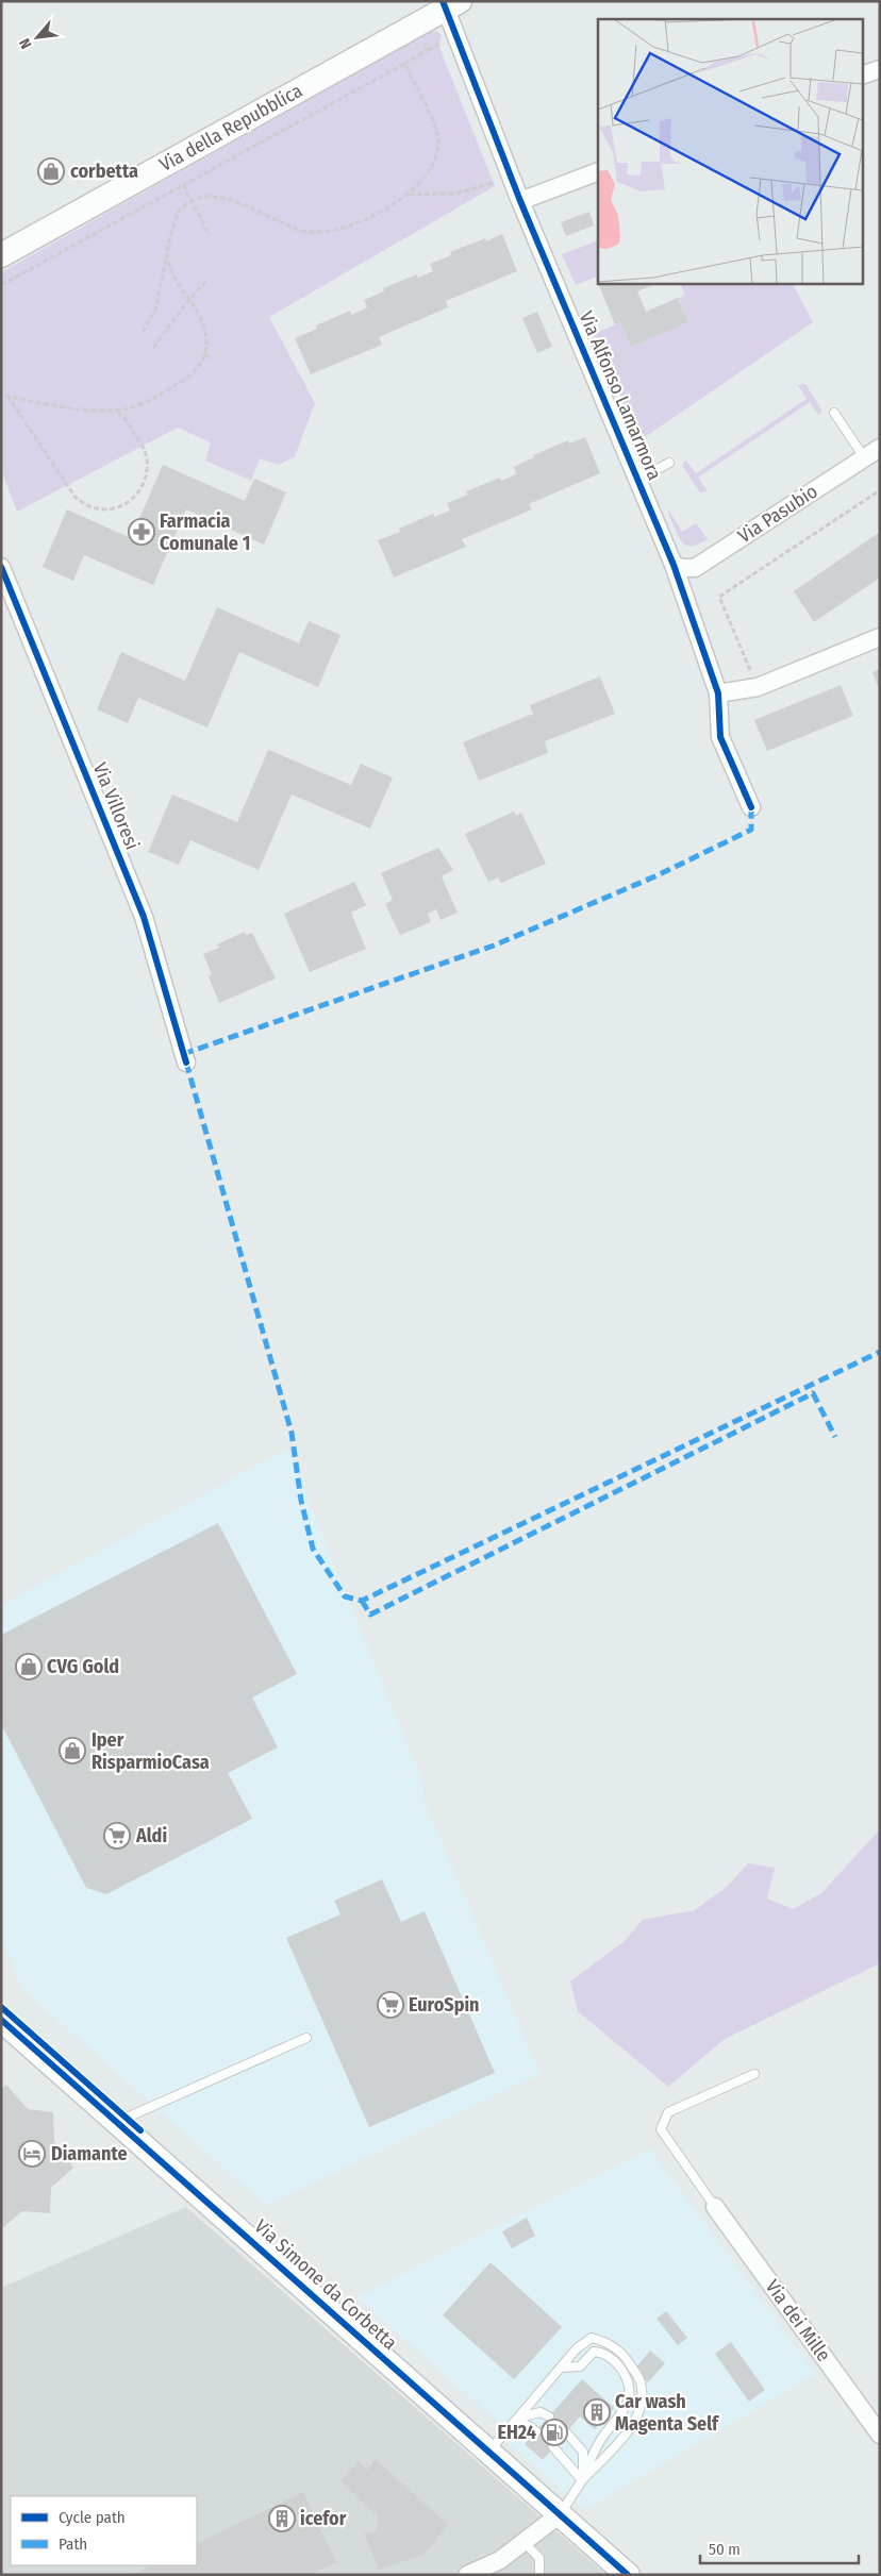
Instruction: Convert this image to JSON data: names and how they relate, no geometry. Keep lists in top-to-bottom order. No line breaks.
{"streets":{"street":["Via della Repubblica","Via Alfonso Lamarmora","Via Pasubio","Via Villoresi","Via Simone da Corbetta","Via dei Mille"]},"crossings":[["Via della Repubblica","Via Alfonso Lamarmora"],["Via Alfonso Lamarmora","Via Pasubio"]],"places":{"shop":["corbetta","CVG Gold","Iper RisparmioCasa"],"pharmacy":["Farmacia Comunale 1"],"supermarket":["Aldi","EuroSpin"],"hotel":["Diamante"],"building":["Car wash Magenta Self","icefor"],"fuel station":["EH24"]},"legend":["Cycle path","Path"],"scale_bar":"50 m","north":"bottom left"}
